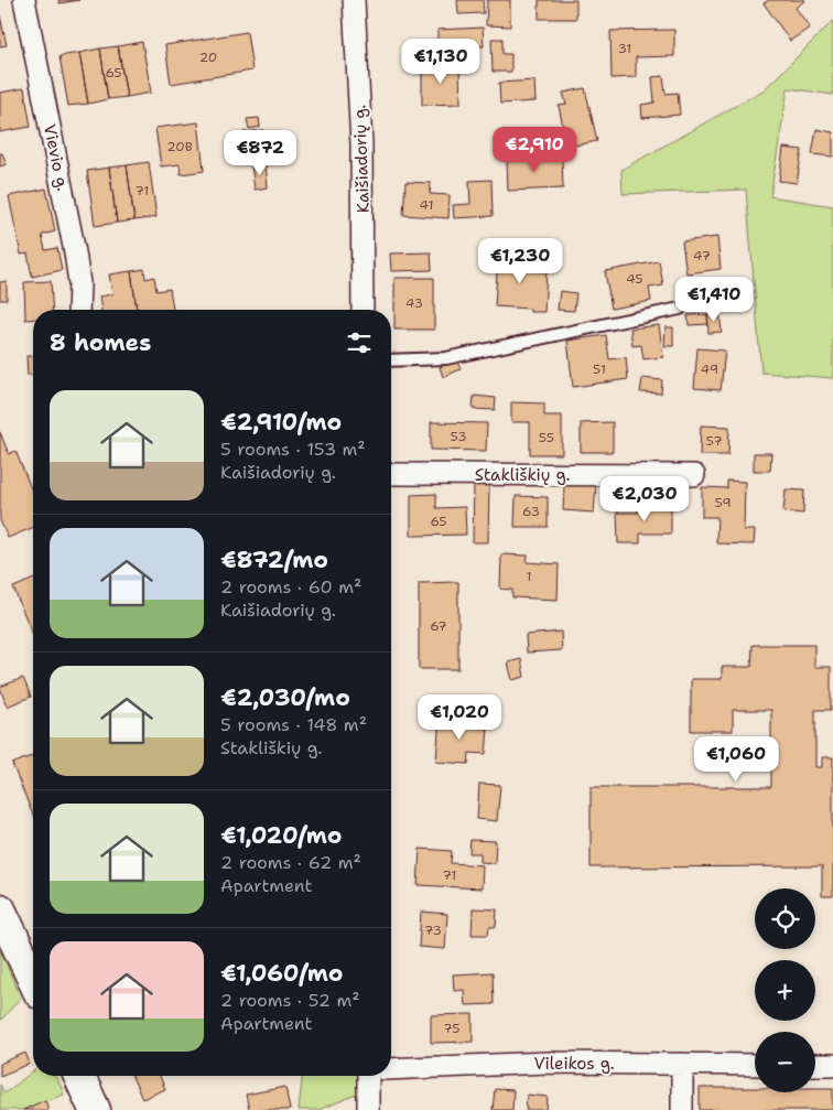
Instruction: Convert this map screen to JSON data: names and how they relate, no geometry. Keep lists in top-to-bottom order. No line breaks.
{"streets":{"street":["Vievio g.","Kaišiadorių g.","Stakliškių g.","Vileikos g."]},"house_numbers":["31","20","65","20B","71","41","47","45","43","51","49","53","55","57","59","63","65","1","67","71","73","75"],"page":{"price":["€1,130","€2,910","€872","€1,230","€1,410","€2,030","€1,020","€1,060"],"heading":"8 homes","list":[{"name":"€2,910/mo","note":"5 rooms · 153 m² · Kaišiadorių g."},{"name":"€872/mo","note":"2 rooms · 60 m² · Kaišiadorių g."},{"name":"€2,030/mo","note":"5 rooms · 148 m² · Stakliškių g."},{"name":"€1,020/mo","note":"2 rooms · 62 m² · Apartment"},{"name":"€1,060/mo","note":"2 rooms · 52 m² · Apartment"}],"map_buttons":["+","−"]}}
